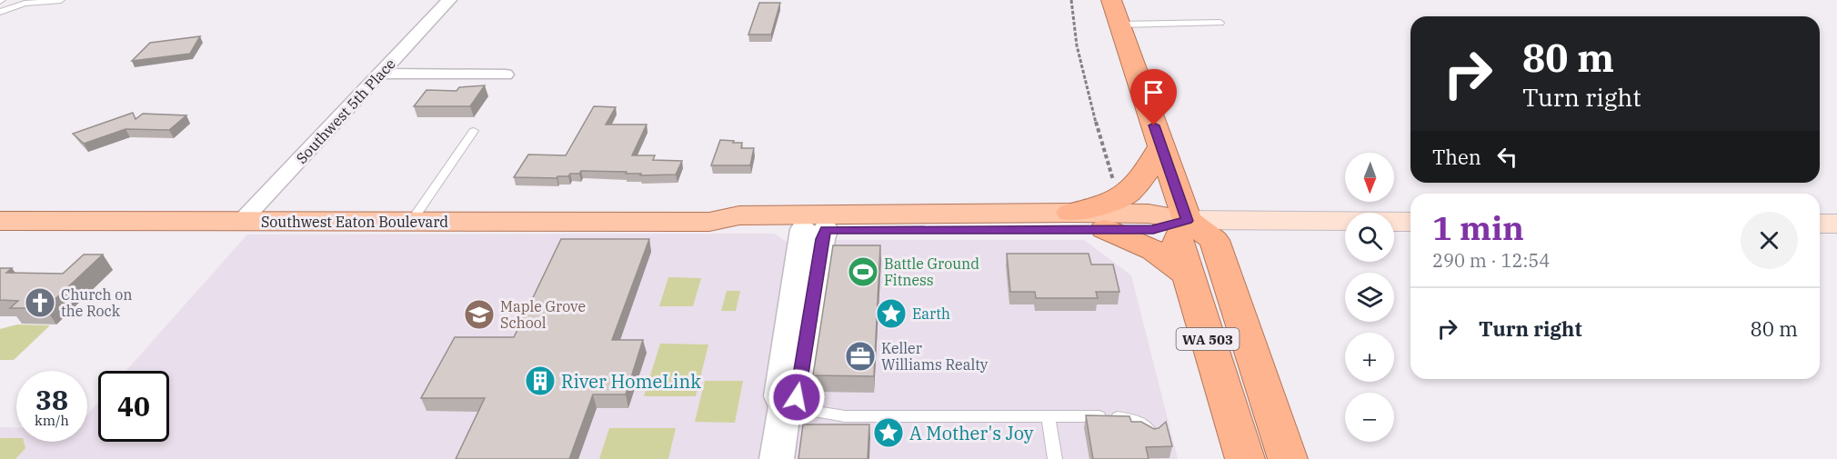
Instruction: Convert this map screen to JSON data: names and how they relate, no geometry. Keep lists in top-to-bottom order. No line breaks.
{"streets":{"highway":["WA 503"],"main road":["Southwest Eaton Boulevard"],"street":["Southwest 5th Place"]},"crossings":[["Southwest 5th Place","Southwest Eaton Boulevard"],["Southwest Eaton Boulevard","WA 503"]],"places":{"sports":["Battle Ground Fitness"],"church":["Church on the Rock"],"place":["Earth","A Mother's Joy"],"school or university":["Maple Grove School"],"office":["Keller Williams Realty"],"building":["River HomeLink"]},"north":"bottom","page":{"turn":["80 m","Turn right"],"then":"Then","map_buttons":["+","−"],"heading":["1 min","290 m · 12:54"],"list":[{"name":"Turn right","value":"80 m"}],"speed":"38 km/h","limit":"40"}}
